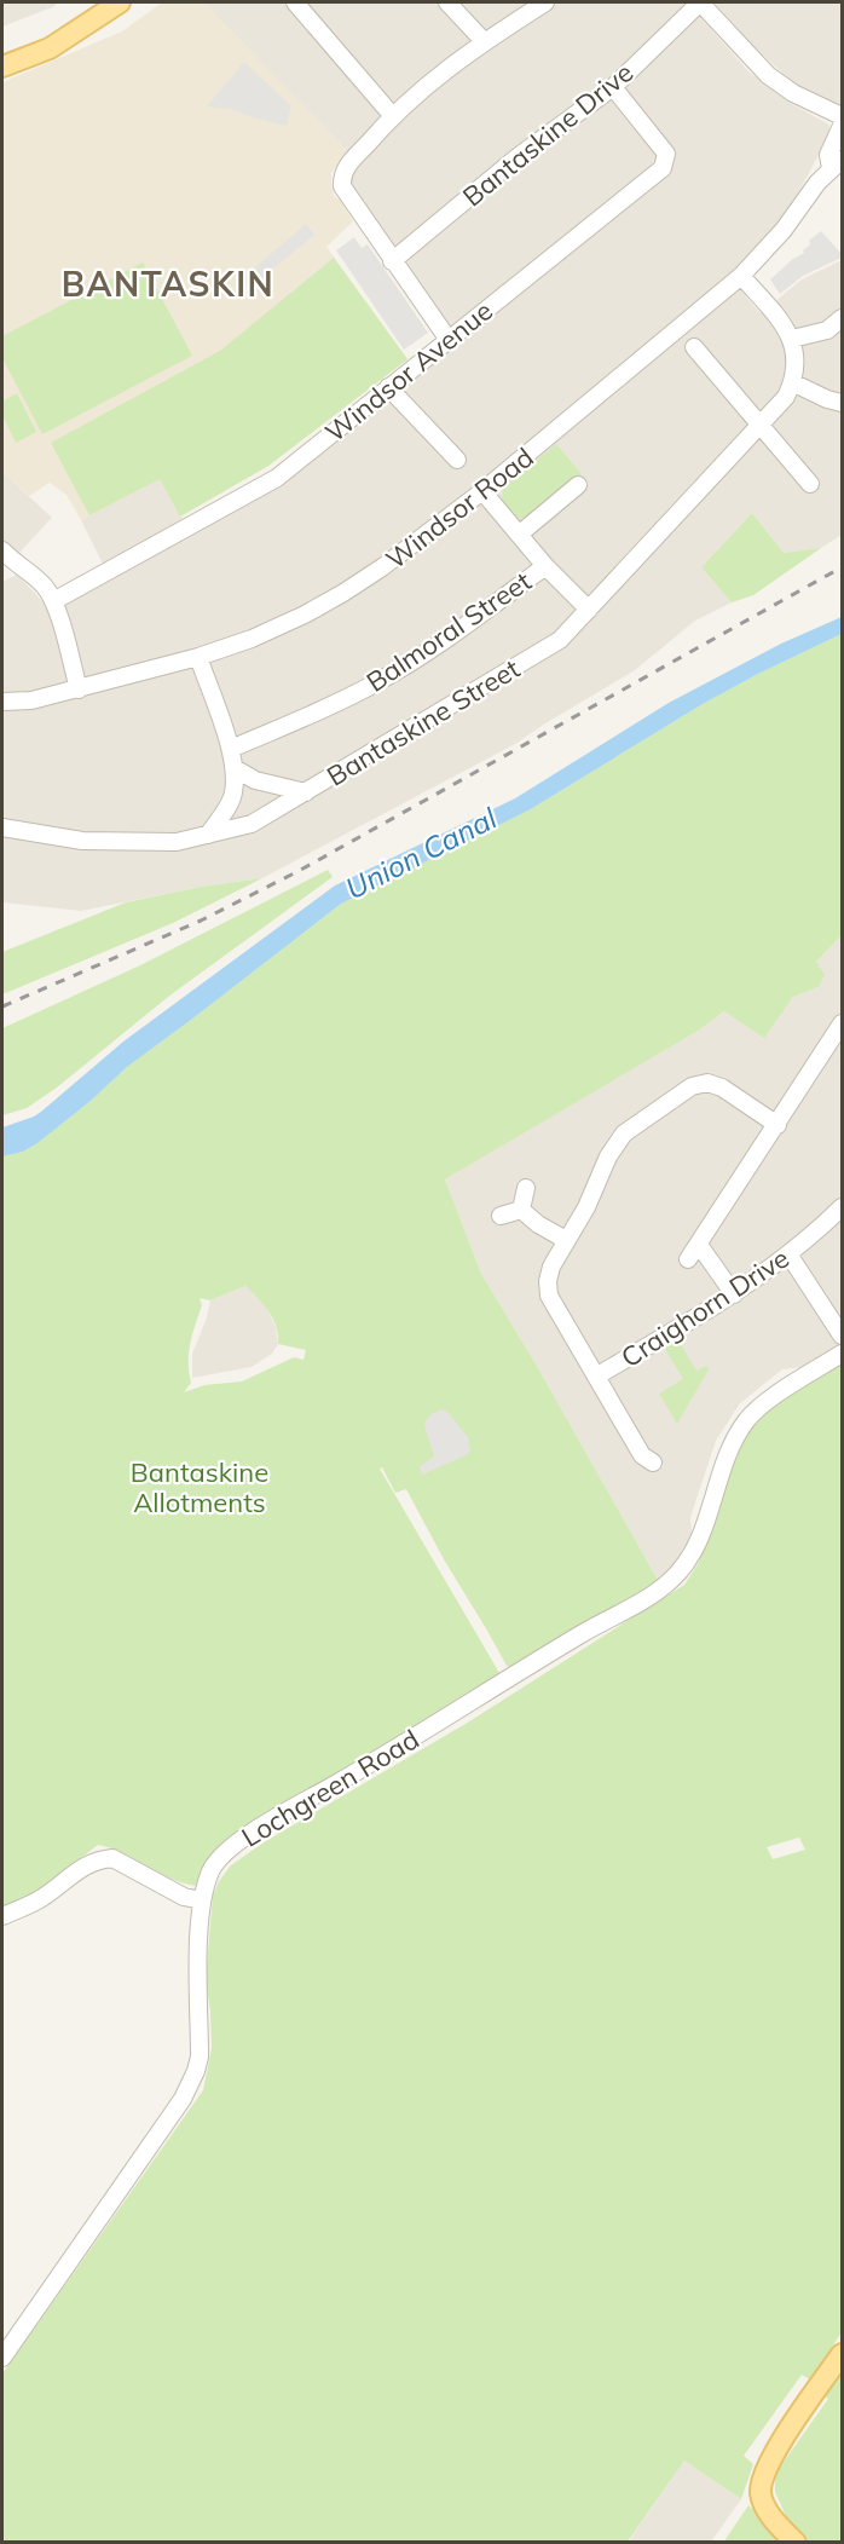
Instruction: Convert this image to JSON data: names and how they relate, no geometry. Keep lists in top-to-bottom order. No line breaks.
{"streets":{"street":["Bantaskine Drive","Windsor Avenue","Windsor Road","Balmoral Street","Bantaskine Street","Craighorn Drive","Lochgreen Road"]},"crossings":[["Bantaskine Drive","Windsor Avenue"]],"districts":["BANTASKIN"],"water":["Union Canal"],"parks":["Bantaskine Allotments"]}
